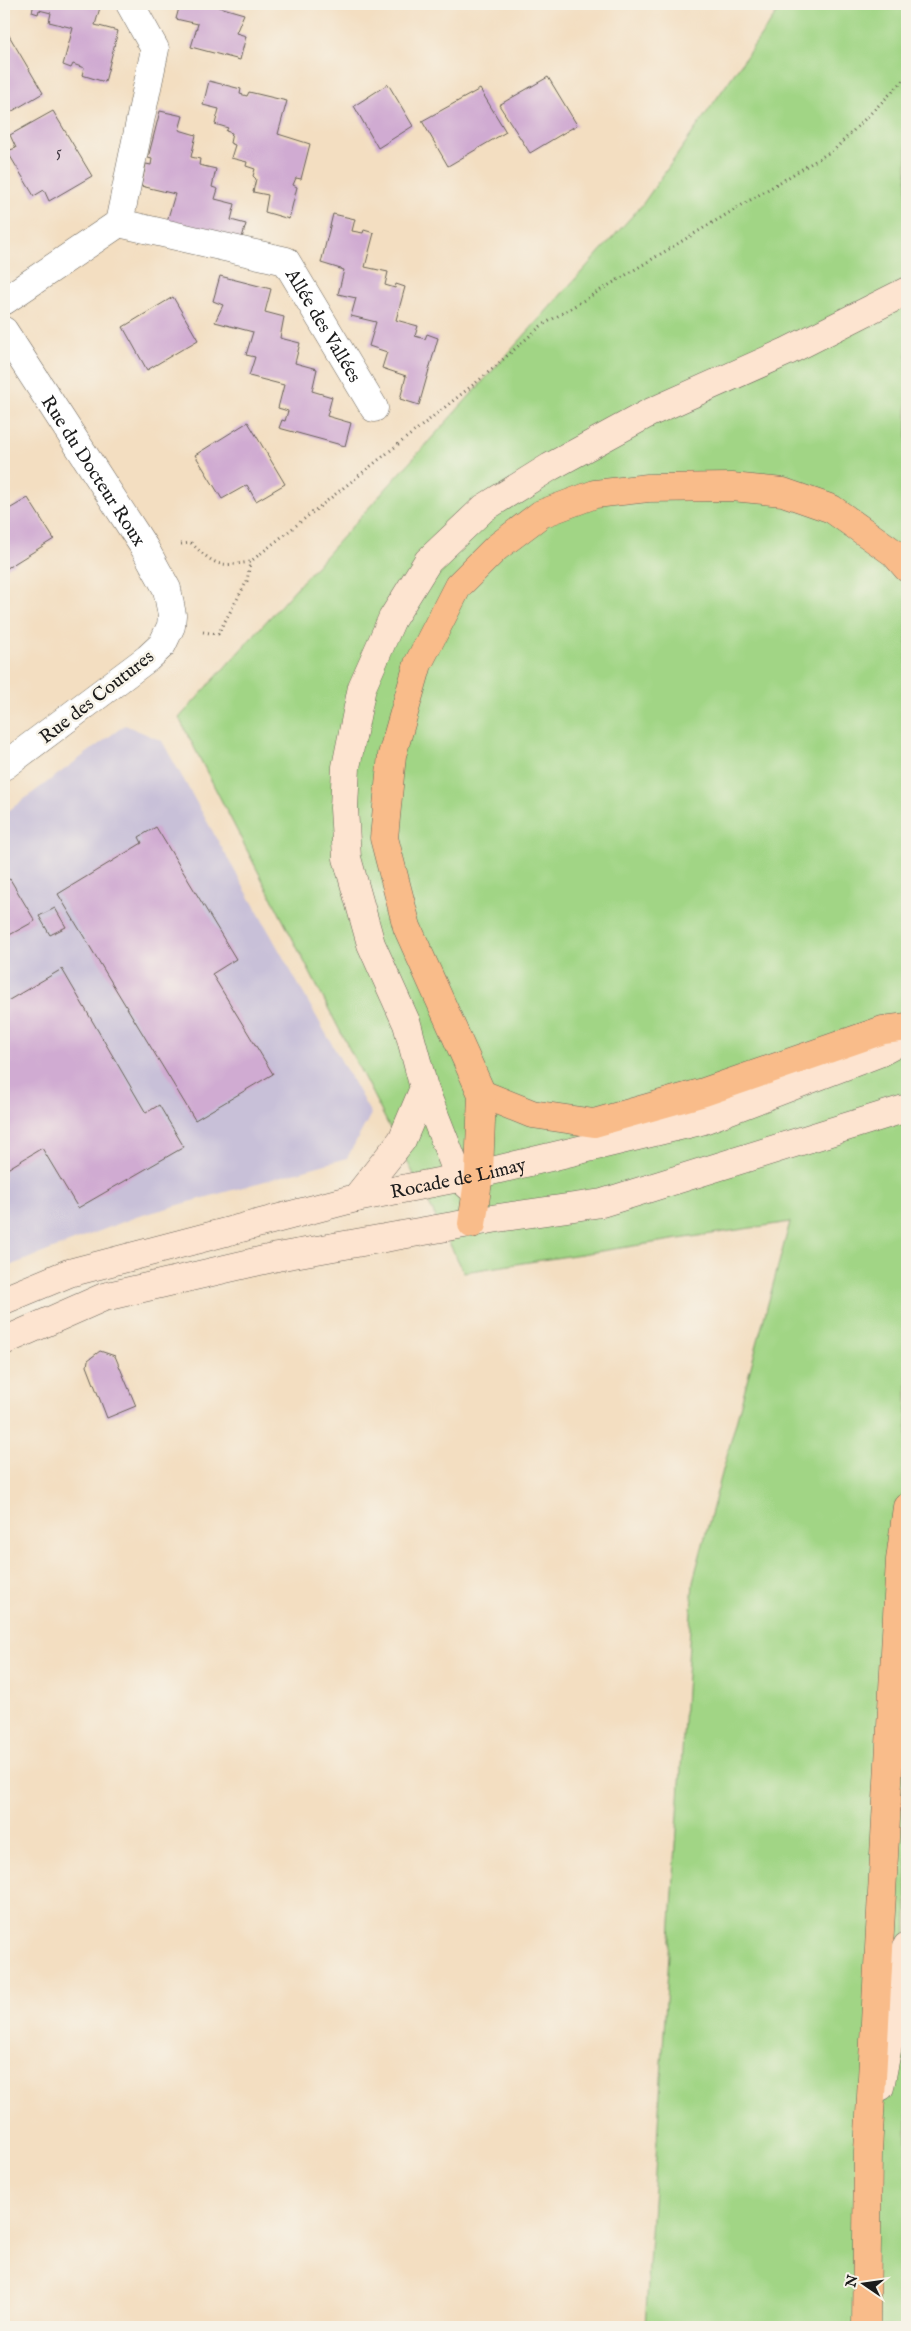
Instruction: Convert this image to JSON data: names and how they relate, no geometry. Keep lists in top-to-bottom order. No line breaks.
{"streets":{"main road":["Rocade de Limay"],"street":["Allée des Vallées","Rue du Docteur Roux","Rue des Coutures"]},"crossings":[["Rue du Docteur Roux","Rue des Coutures"]],"house_numbers":["5"],"north":"left"}
